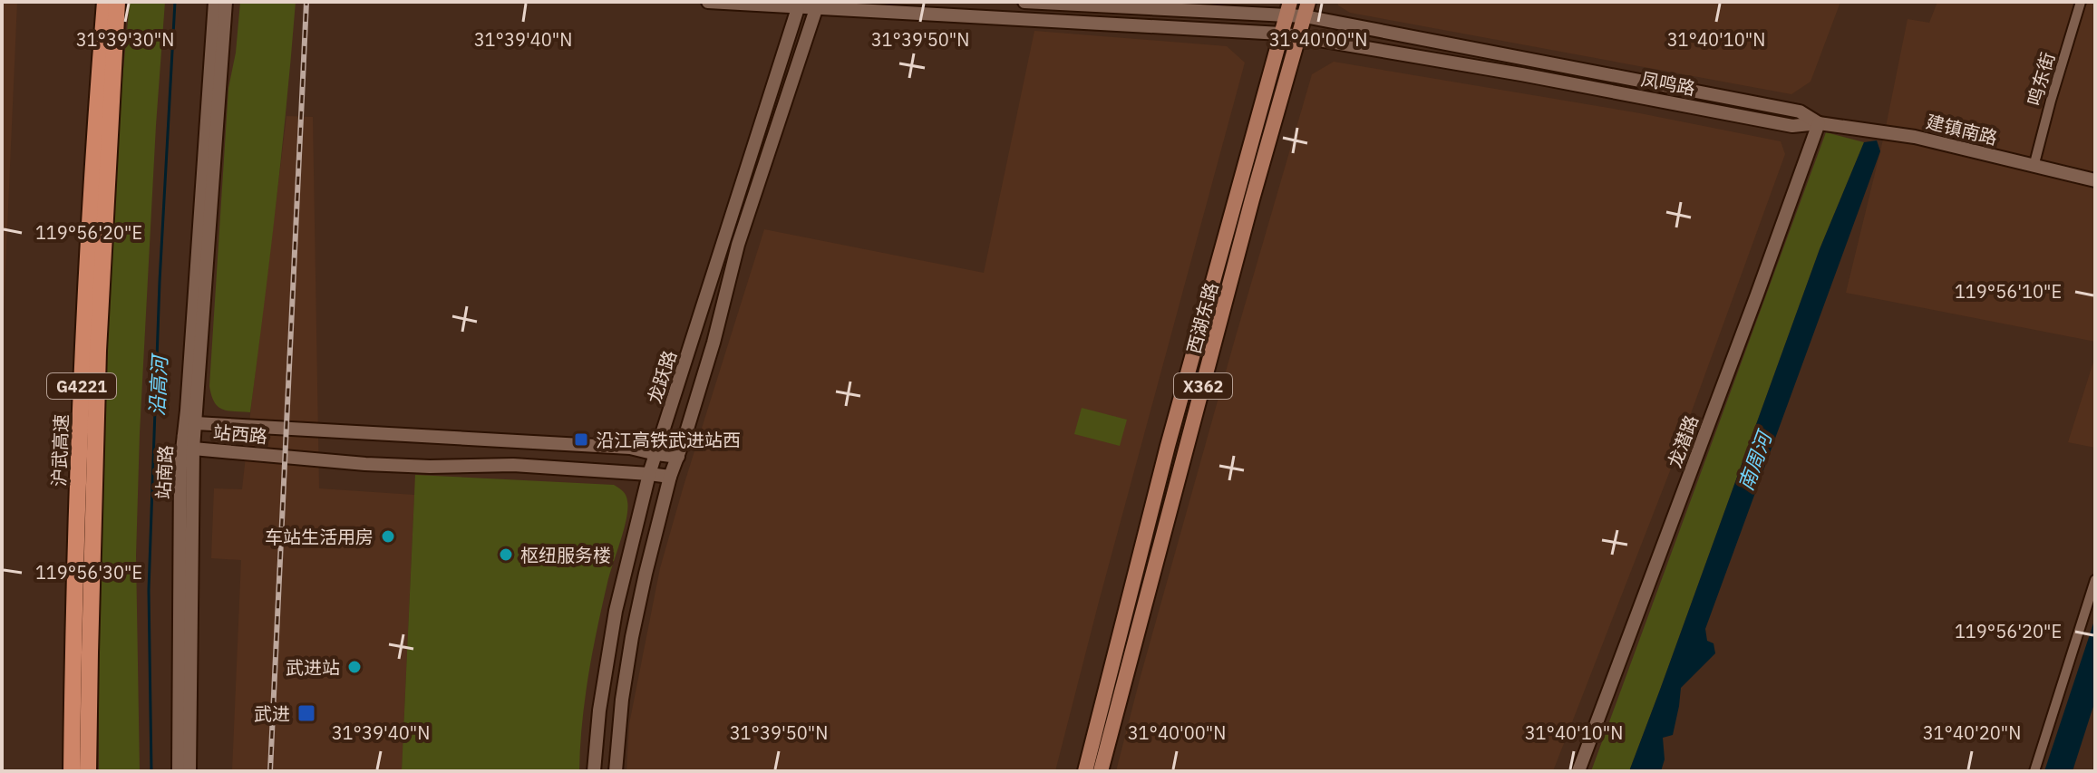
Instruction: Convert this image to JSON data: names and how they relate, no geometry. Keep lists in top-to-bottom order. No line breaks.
{"streets":{"highway":["G4221","沪武高速"],"main road":["西湖东路","X362"],"street":["鸣东街","凤鸣路","建镇南路","龙跃路","站西路","龙潜路","站南路"]},"crossings":[["鸣东街","建镇南路"],["凤鸣路","建镇南路"],["凤鸣路","西湖东路"],["凤鸣路","龙跃路"],["凤鸣路","龙潜路"],["建镇南路","龙潜路"],["龙跃路","站西路"],["站西路","站南路"]],"water":["沿高河","南周河"],"places":{"transit":["沿江高铁武进站西","武进"],"other":["车站生活用房","枢纽服务楼","武进站"]},"coordinates":["31°39'30\"N","31°39'40\"N","31°39'50\"N","31°40'00\"N","31°40'10\"N","119°56'20\"E","119°56'10\"E","119°56'30\"E","31°40'20\"N"]}
